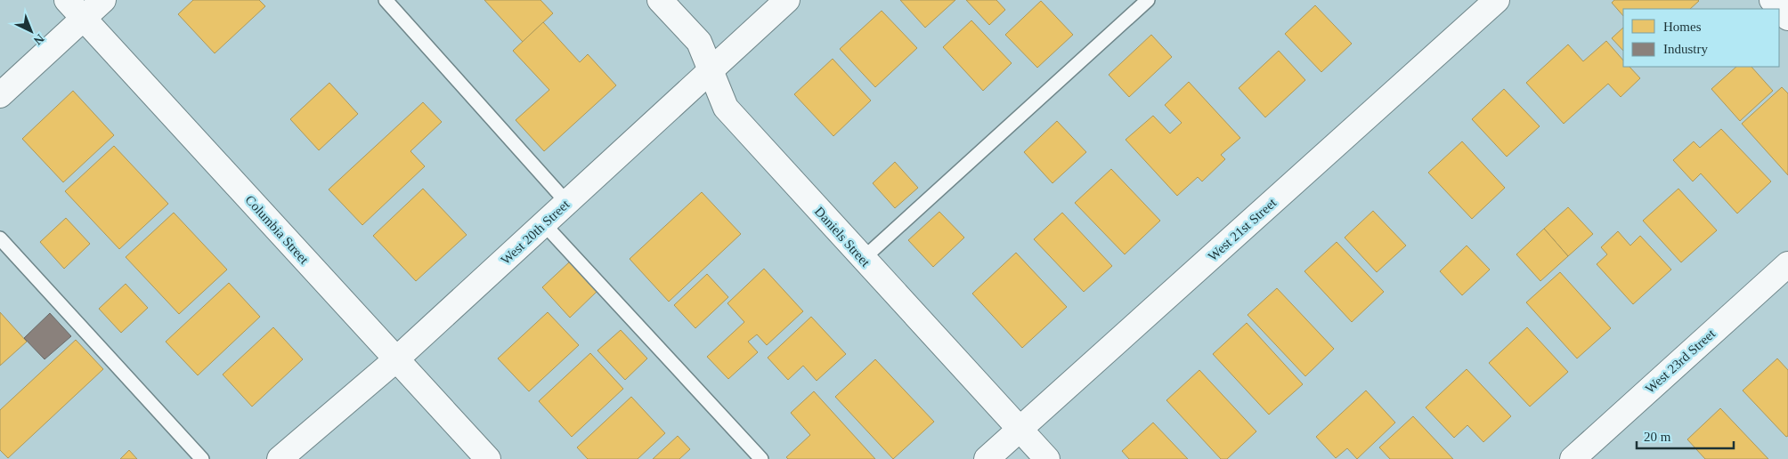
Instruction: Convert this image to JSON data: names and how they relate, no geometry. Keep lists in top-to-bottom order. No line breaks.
{"streets":{"street":["Columbia Street","West 21st Street","West 20th Street","Daniels Street","West 23rd Street"]},"crossings":[["Columbia Street","West 20th Street"],["West 21st Street","Daniels Street"],["West 20th Street","Daniels Street"]],"legend":["Homes","Industry"],"scale_bar":"20 m","north":"bottom right"}
